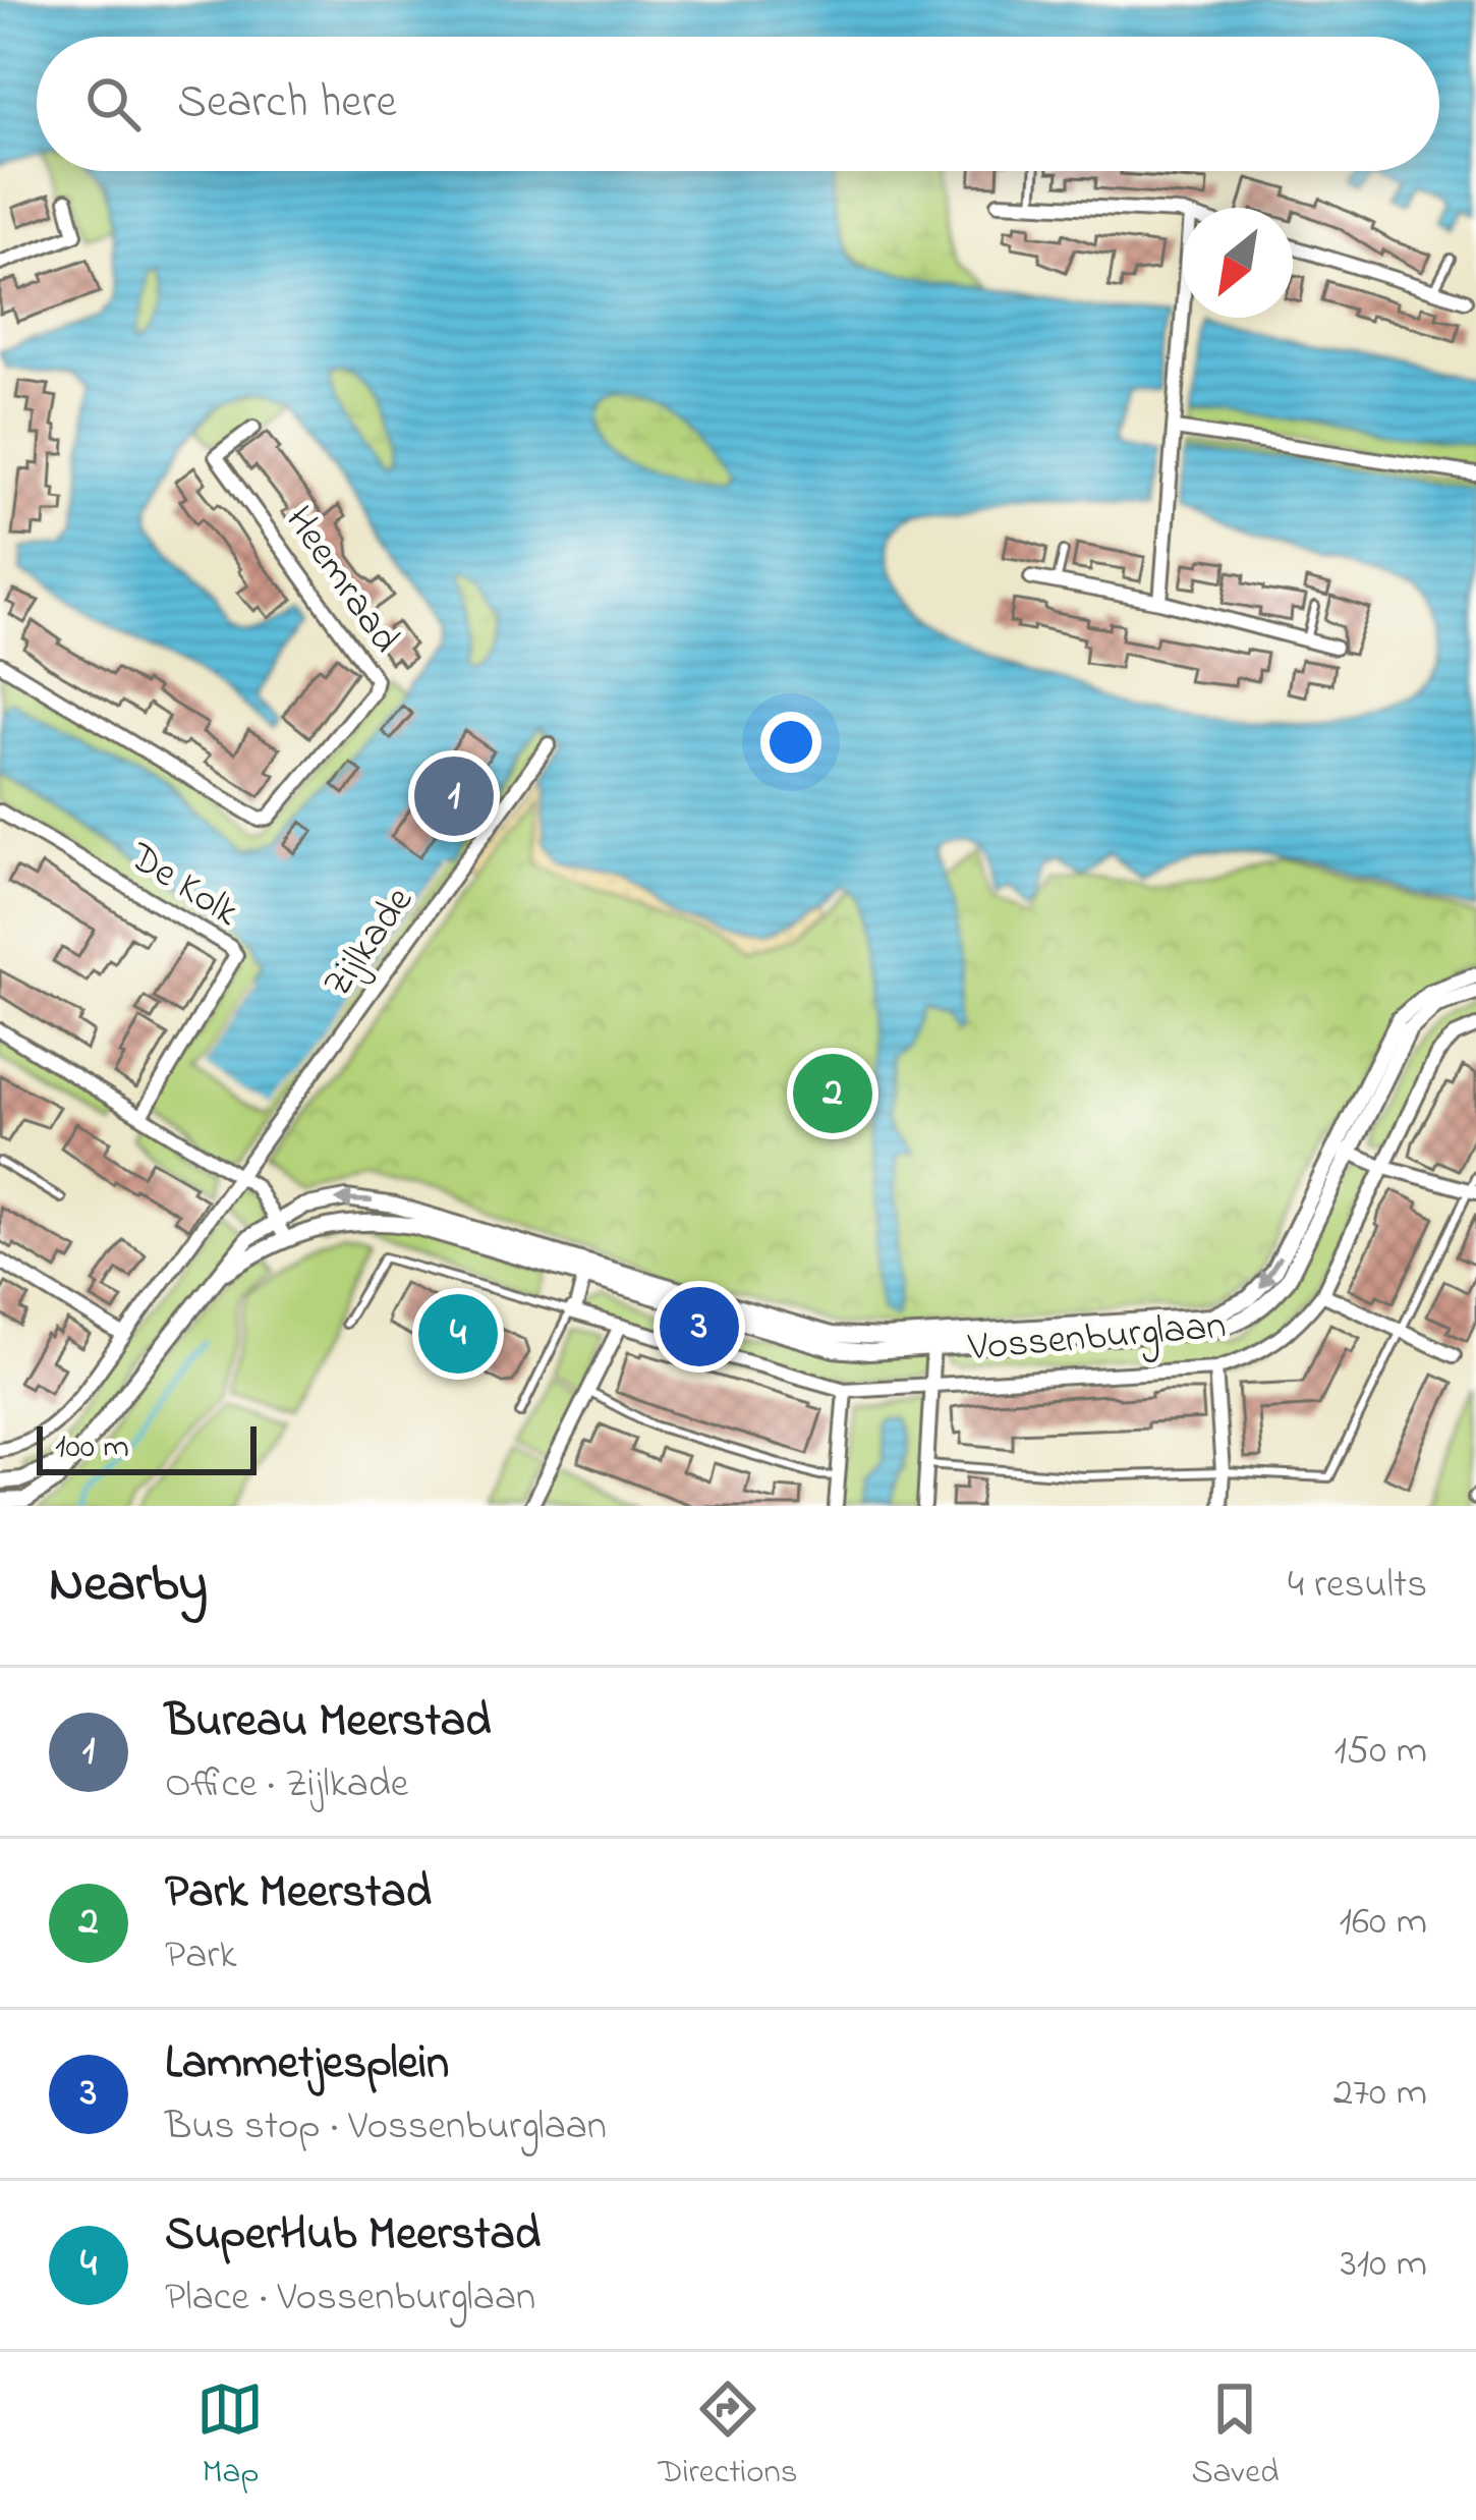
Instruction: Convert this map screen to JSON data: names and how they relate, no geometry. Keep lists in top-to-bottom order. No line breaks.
{"streets":{"street":["Heemraad","De Kolk","Zijlkade","Vossenburglaan"]},"scale_bar":"100 m","north":"bottom left","page":{"search":"Search here","pins":["1","2","3","4"],"scale":"100 m","heading":["Nearby","4 results"],"list":[{"mark":"1","name":"Bureau Meerstad","note":"Office · Zijlkade","value":"150 m"},{"mark":"2","name":"Park Meerstad","note":"Park","value":"160 m"},{"mark":"3","name":"Lammetjesplein","note":"Bus stop · Vossenburglaan","value":"270 m"},{"mark":"4","name":"SuperHub Meerstad","note":"Place · Vossenburglaan","value":"310 m"}],"nav":["Map","Directions","Saved"]}}
